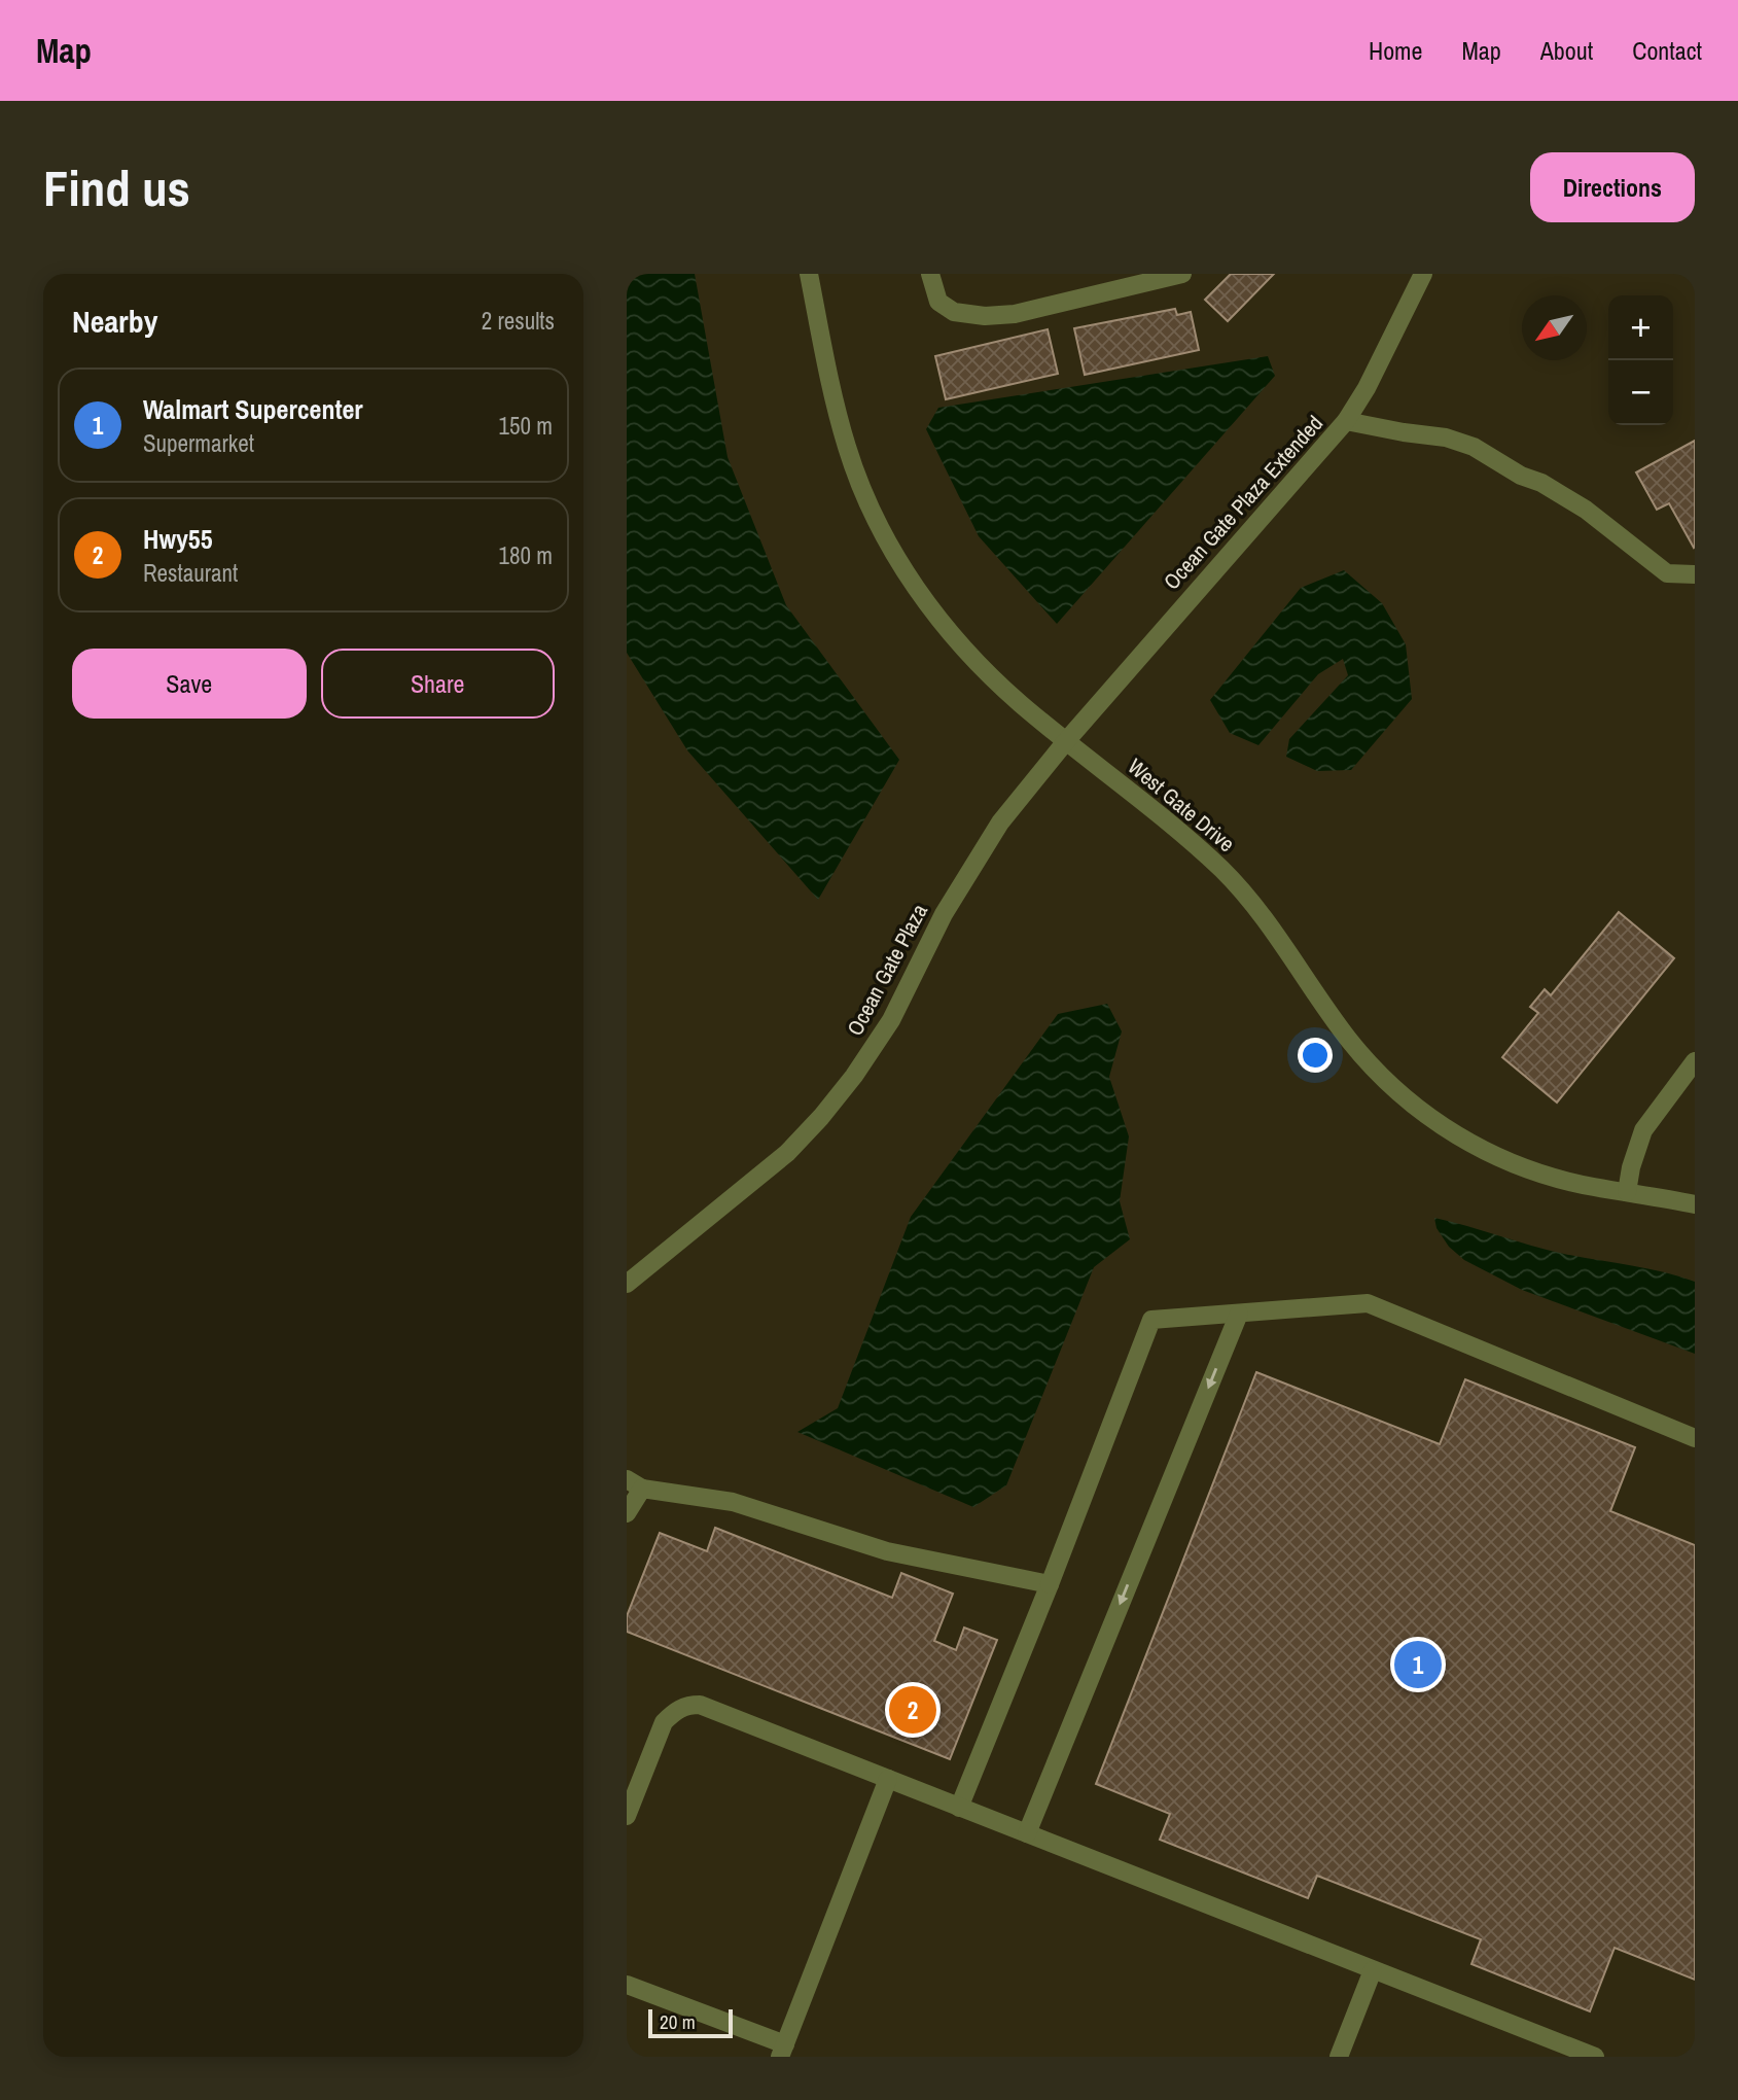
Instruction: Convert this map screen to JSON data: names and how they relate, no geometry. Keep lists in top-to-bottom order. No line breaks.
{"streets":{"street":["Ocean Gate Plaza Extended","West Gate Drive","Ocean Gate Plaza"]},"crossings":[["Ocean Gate Plaza Extended","West Gate Drive"],["Ocean Gate Plaza Extended","Ocean Gate Plaza"],["West Gate Drive","Ocean Gate Plaza"]],"scale_bar":"20 m","north":"bottom left","page":{"header":"Map","nav":["Home","Map","About","Contact"],"buttons":["Directions",["Save","Share"]],"title":"Find us","heading":["Nearby","2 results"],"map_buttons":["+","−"],"list":[{"mark":"1","name":"Walmart Supercenter","note":"Supermarket","value":"150 m"},{"mark":"2","name":"Hwy55","note":"Restaurant","value":"180 m"}],"pins":["1","2"],"scale":"20 m"}}
